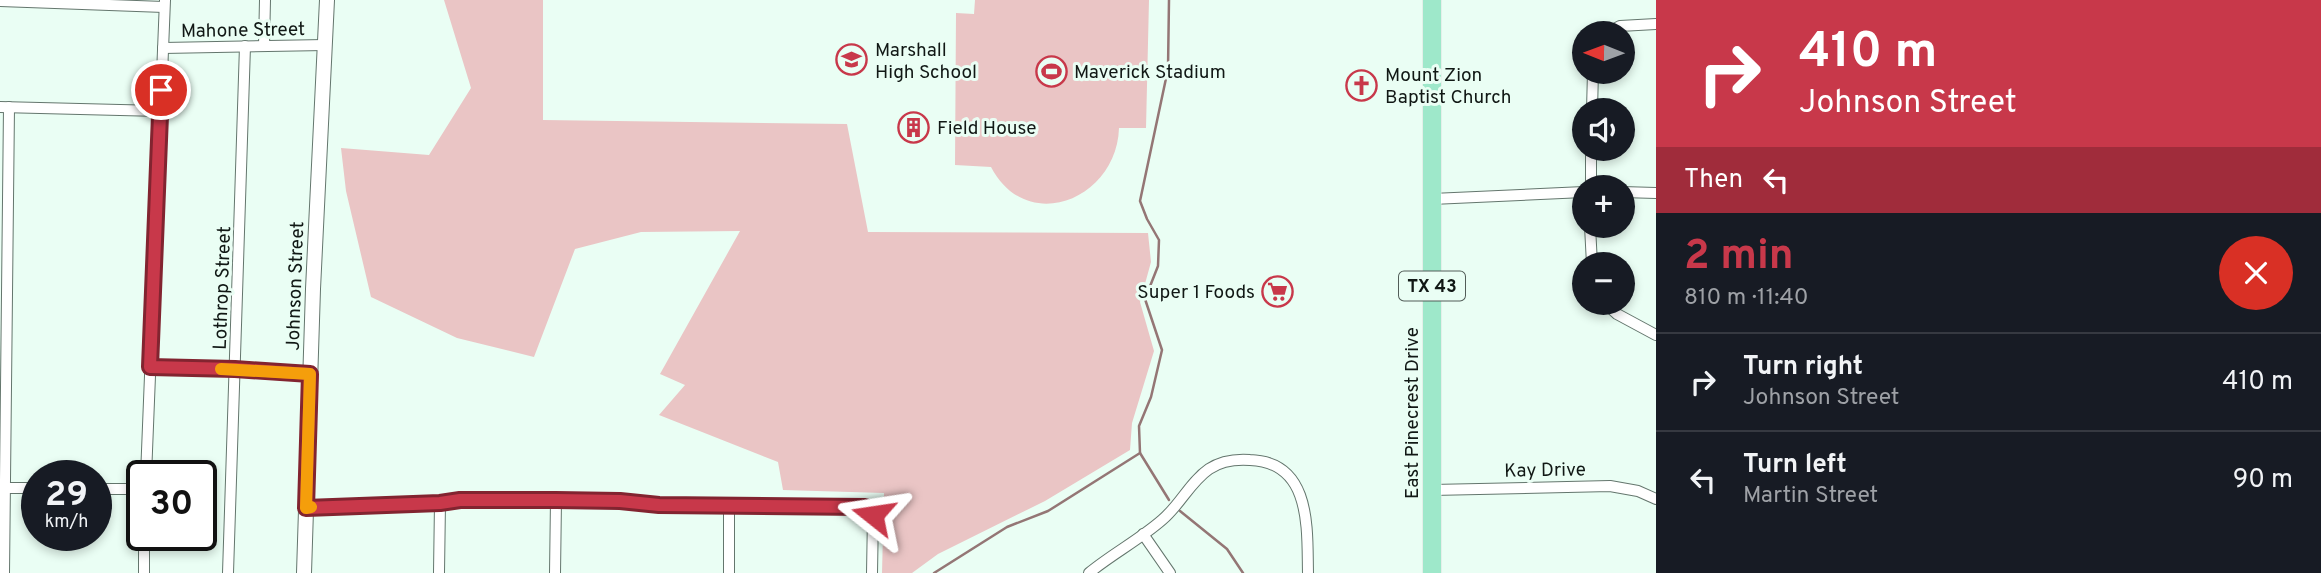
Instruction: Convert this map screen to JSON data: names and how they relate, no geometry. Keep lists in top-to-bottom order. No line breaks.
{"streets":{"main road":["TX 43","East Pinecrest Drive"],"street":["Mahone Street","Johnson Street","Lothrop Street","Kay Drive"]},"crossings":[["Mahone Street","Johnson Street"],["Mahone Street","Lothrop Street"],["East Pinecrest Drive","Kay Drive"]],"places":{"school or university":["Marshall High School"],"sports":["Maverick Stadium"],"church":["Mount Zion Baptist Church"],"building":["Field House"],"supermarket":["Super 1 Foods"]},"north":"left","page":{"turn":["410 m","Johnson Street"],"map_buttons":["+","−"],"then":"Then","heading":["2 min","810 m · 11:40"],"list":[{"name":"Turn right","note":"Johnson Street","value":"410 m"},{"name":"Turn left","note":"Martin Street","value":"90 m"}],"speed":"29 km/h","limit":"30"}}
